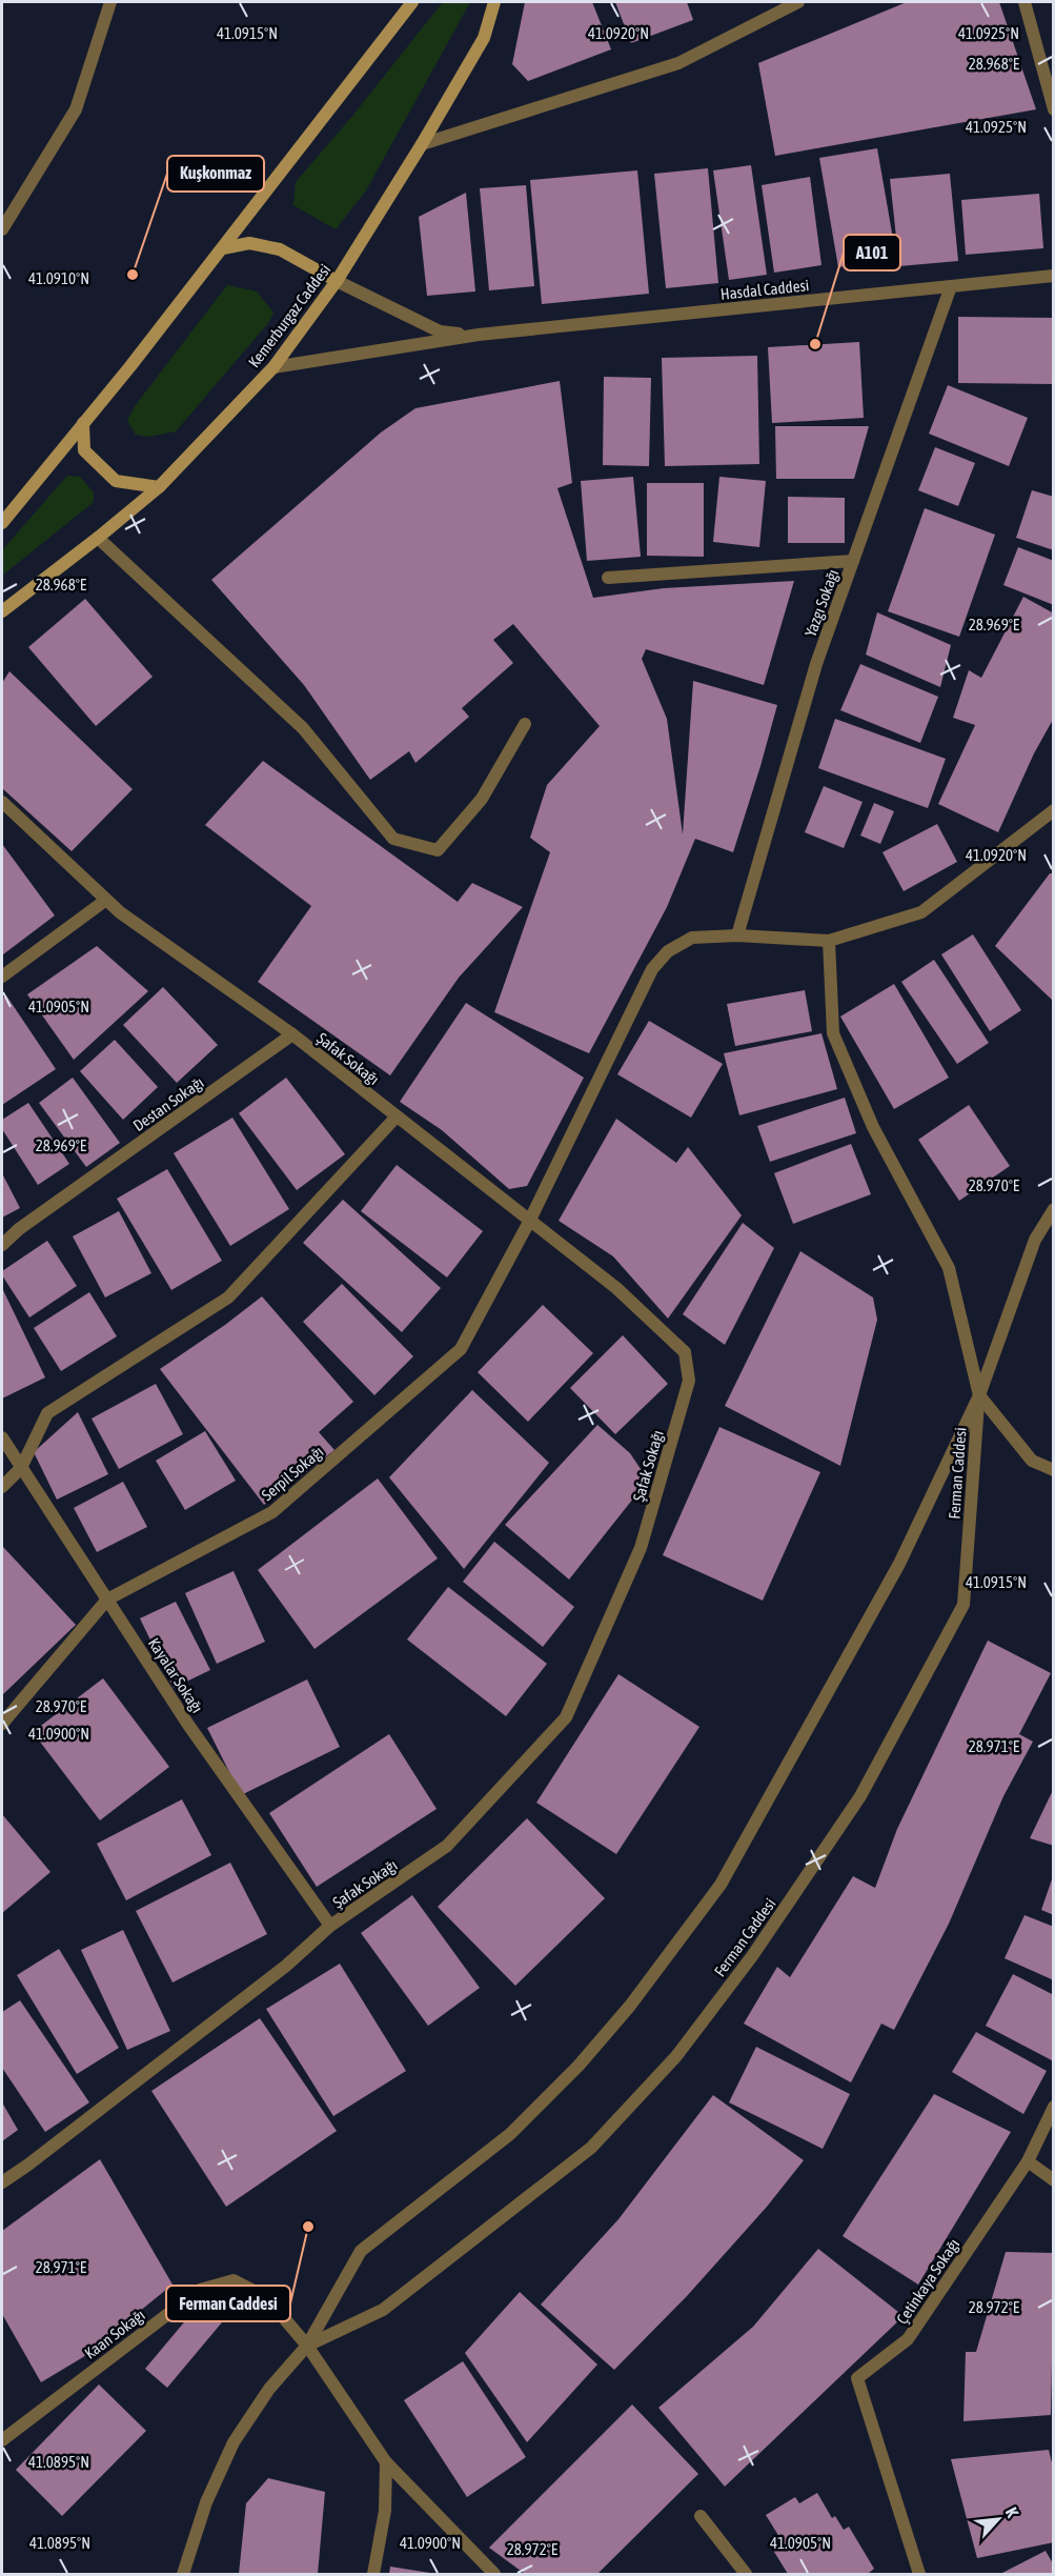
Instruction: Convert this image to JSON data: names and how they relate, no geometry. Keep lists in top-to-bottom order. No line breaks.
{"streets":{"main road":["Kemerburgaz Caddesi"],"street":["Hasdal Caddesi","Yazgı Sokağı","Şafak Sokağı","Destan Sokağı","Serpil Sokağı","Ferman Caddesi","Kayalar Sokağı","Çetinkaya Sokağı","Kaan Sokağı"]},"crossings":[["Hasdal Caddesi","Kemerburgaz Caddesi"],["Hasdal Caddesi","Yazgı Sokağı"],["Yazgı Sokağı","Serpil Sokağı"],["Şafak Sokağı","Destan Sokağı"],["Şafak Sokağı","Serpil Sokağı"],["Şafak Sokağı","Kayalar Sokağı"],["Serpil Sokağı","Kayalar Sokağı"],["Ferman Caddesi","Kaan Sokağı"]],"places":["Kuşkonmaz","A101","Ferman Caddesi"],"north":"top right","coordinates":["41.0915°N","41.0920°N","41.0925°N","28.968°E","41.0910°N","28.969°E","41.0905°N","28.970°E","41.0900°N","28.971°E","28.972°E","41.0895°N"]}
